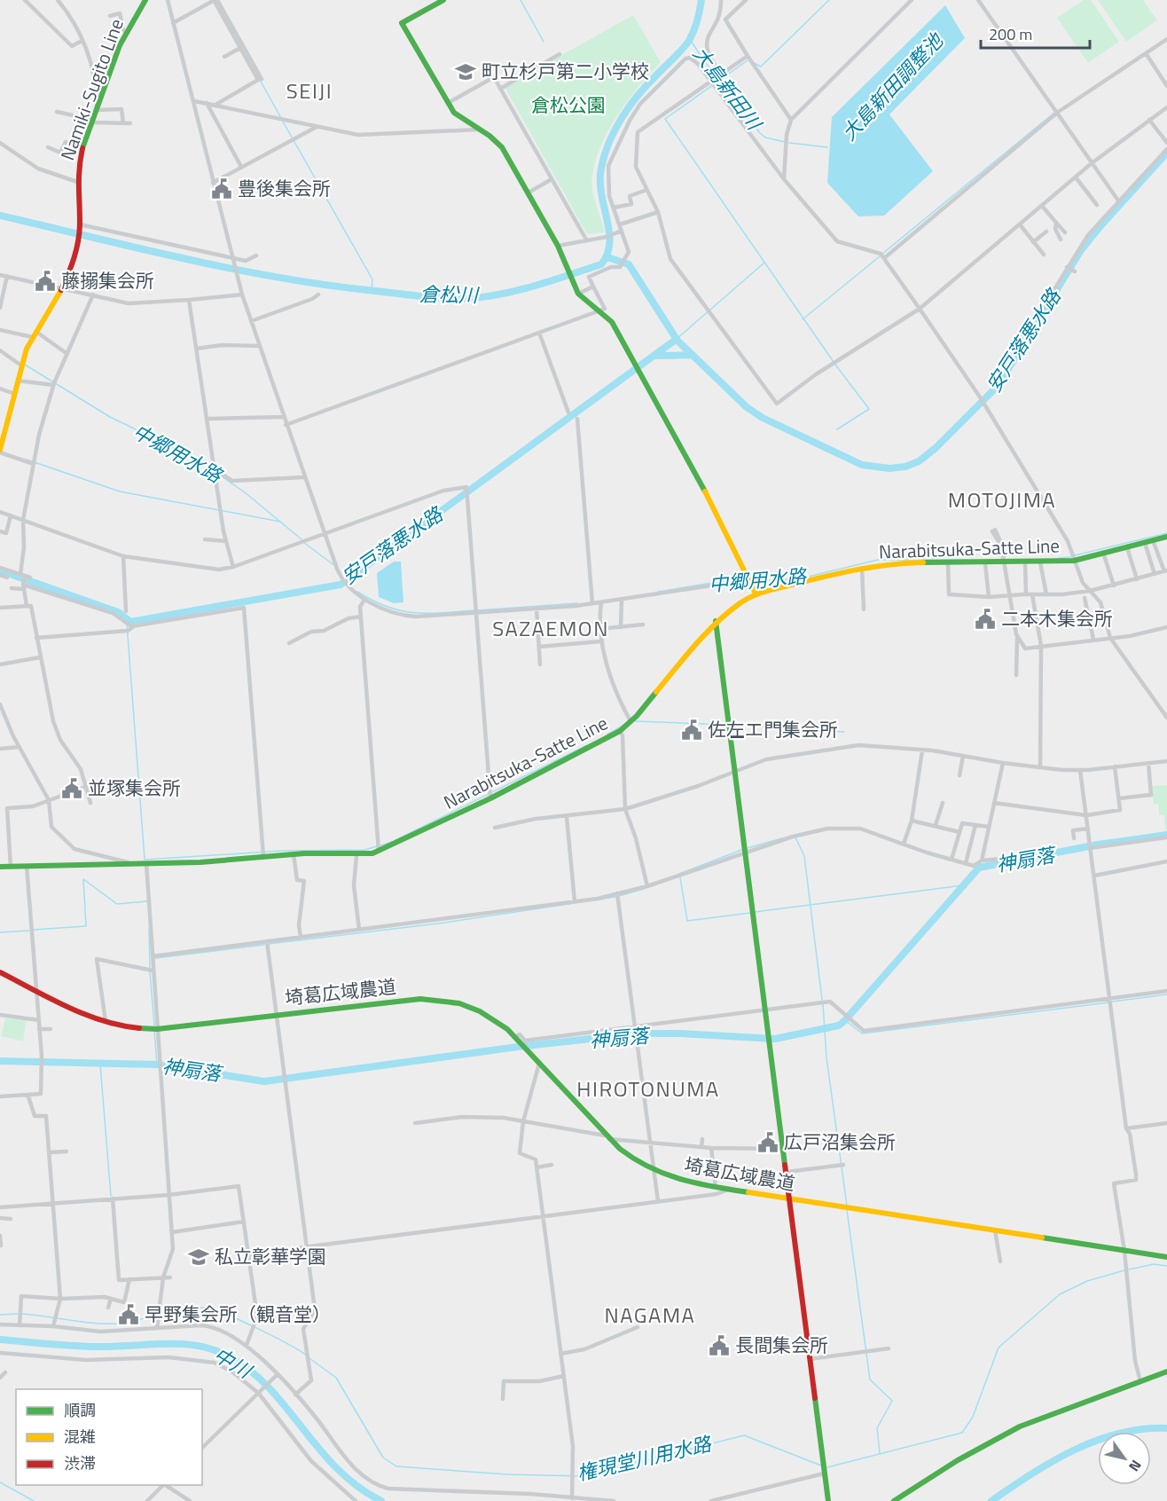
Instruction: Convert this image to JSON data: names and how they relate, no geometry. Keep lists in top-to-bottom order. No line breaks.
{"streets":{"street":["Namiki-Sugito Line","Narabitsuka-Satte Line","埼葛広域農道"]},"districts":["SEIJI","MOTOJIMA","SAZAEMON","HIROTONUMA","NAGAMA"],"water":["大島新田調整池","大島新田川","倉松川","安戸落悪水路","中郷用水路","神扇落","中川","権現堂川用水路"],"parks":["倉松公園"],"places":{"school or university":["町立杉戸第二小学校","私立彰華学園"],"public building":["豊後集会所","藤搦集会所","二本木集会所","佐左エ門集会所","並塚集会所","広戸沼集会所","早野集会所（観音堂）","長間集会所"]},"legend":["順調","混雑","渋滞"],"scale_bar":"200 m","north":"bottom right"}
